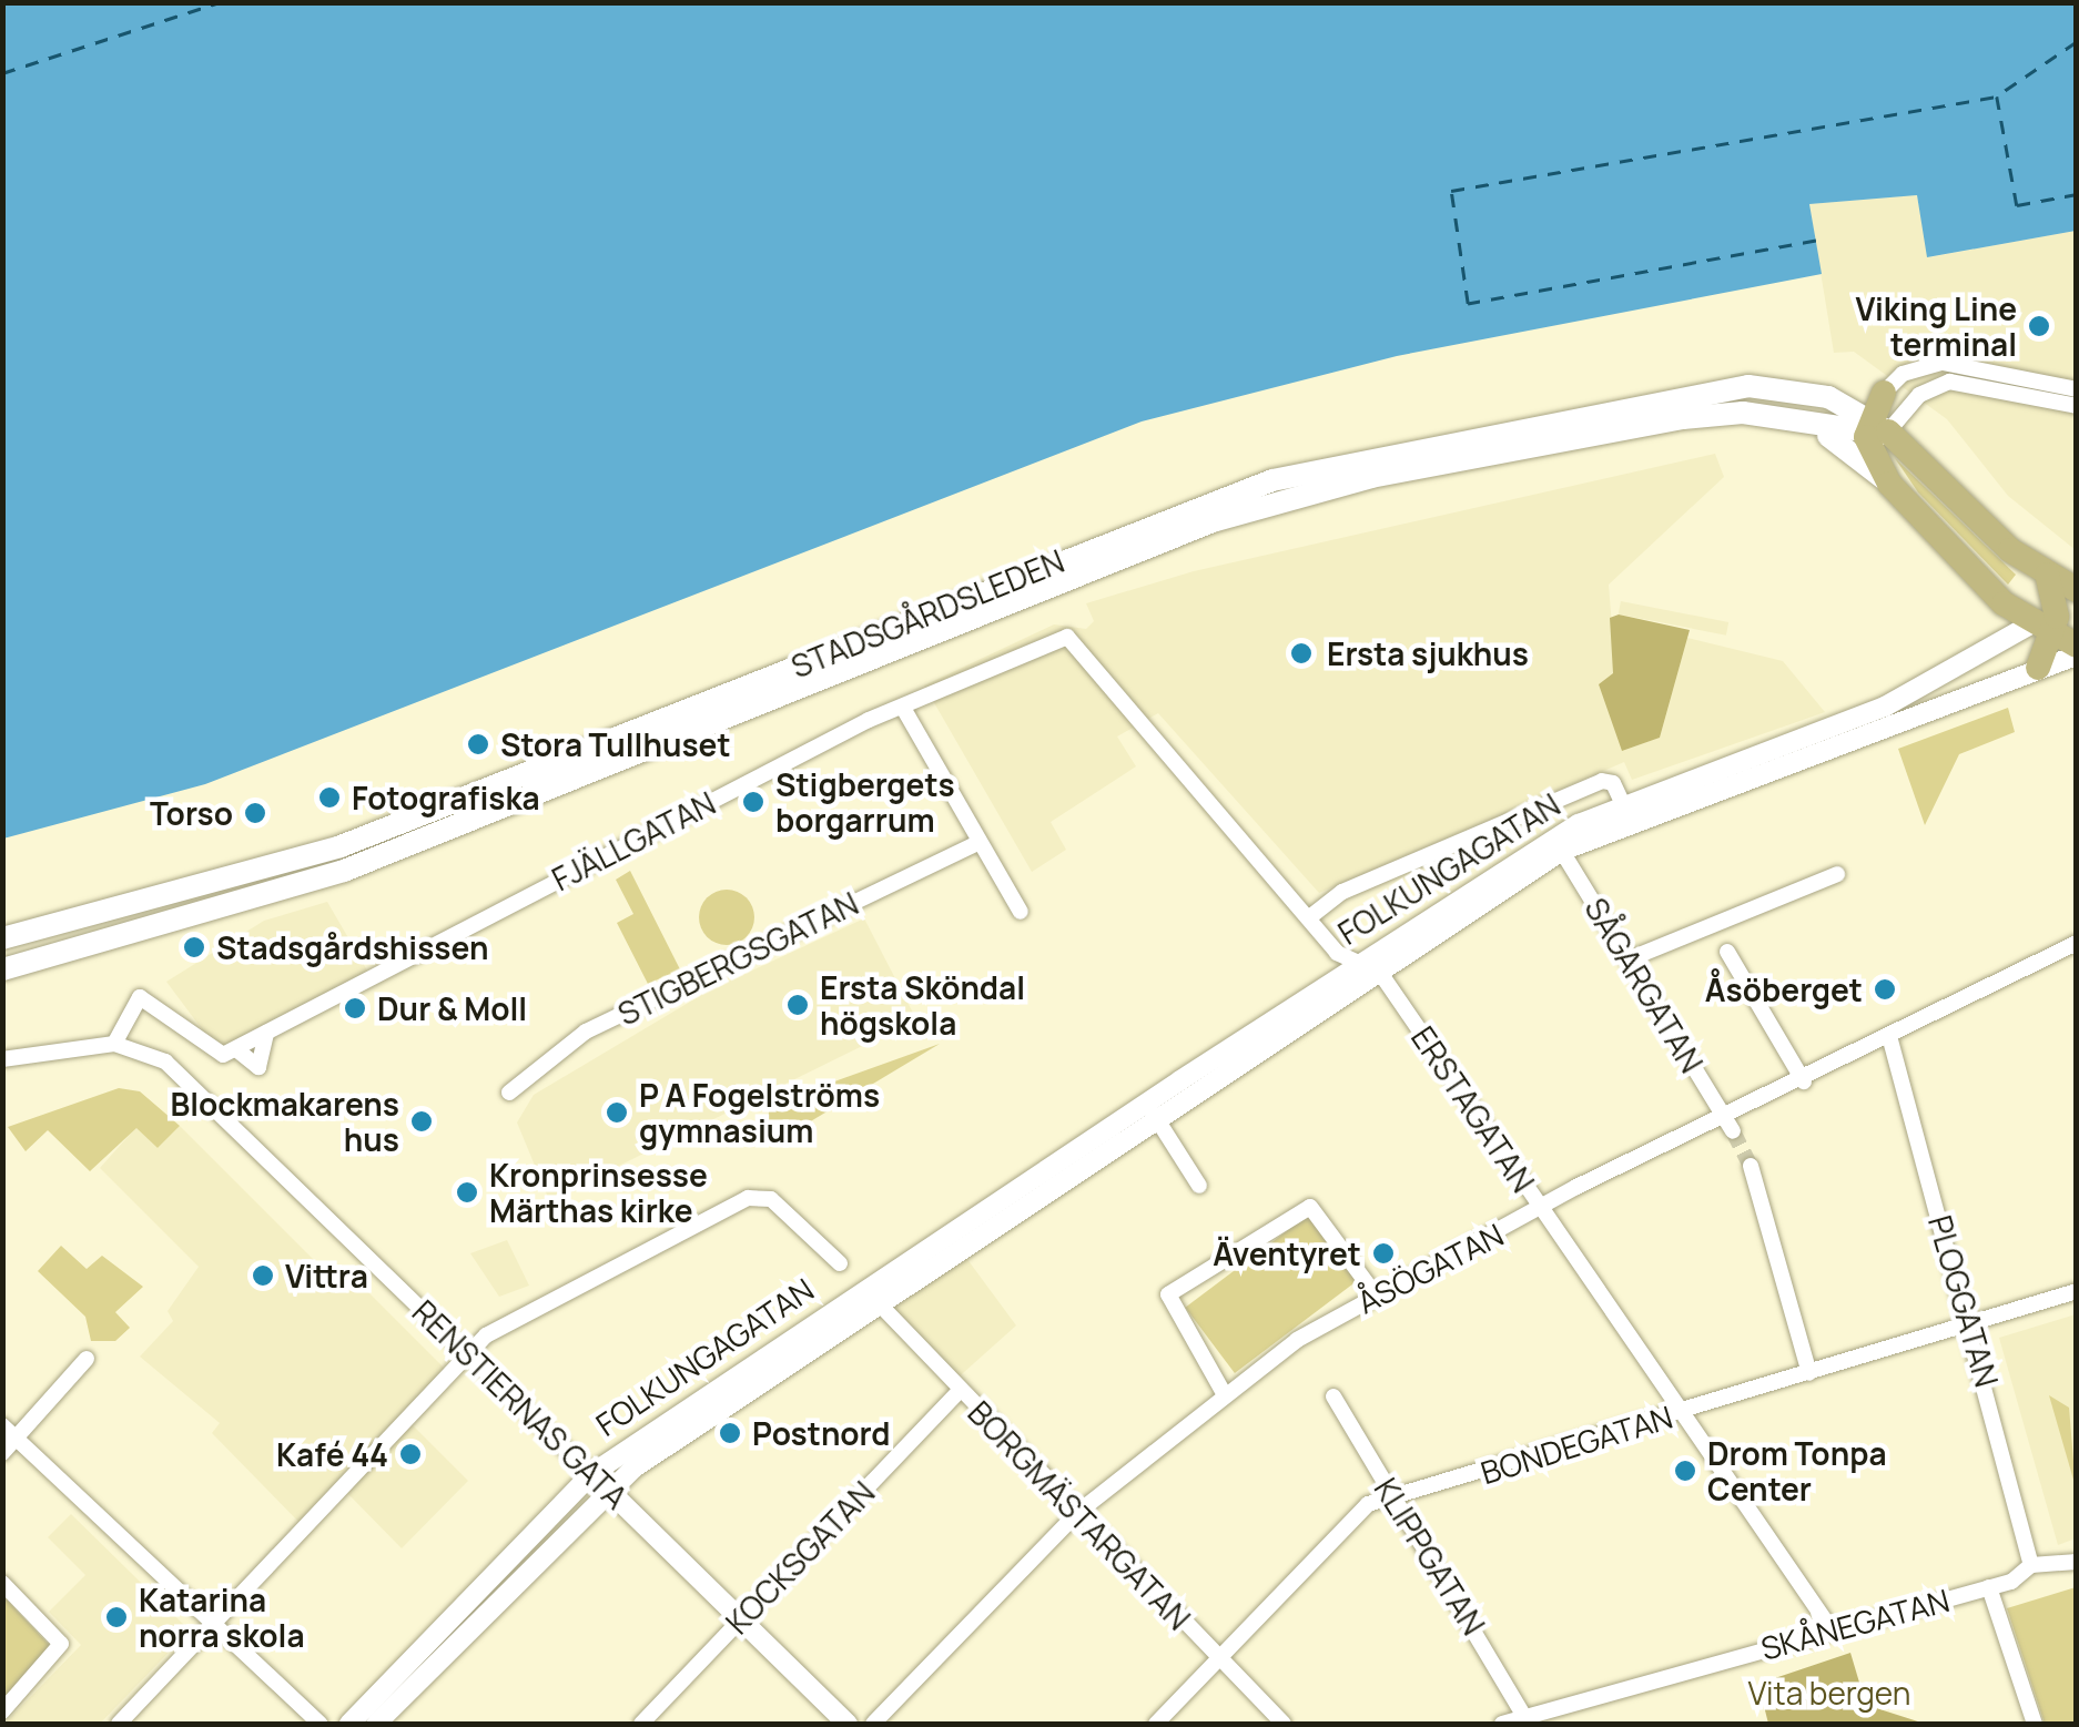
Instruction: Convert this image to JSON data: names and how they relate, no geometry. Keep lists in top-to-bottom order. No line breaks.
{"streets":{"main road":["STADSGÅRDSLEDEN"],"street":["FJÄLLGATAN","FOLKUNGAGATAN","STIGBERGSGATAN","SÅGARGATAN","ERSTAGATAN","ÅSÖGATAN","PLOGGATAN","RENSTIERNAS GATA","BONDEGATAN","BORGMÄSTARGATAN","KLIPPGATAN","KOCKSGATAN","SKÅNEGATAN"]},"crossings":[["FJÄLLGATAN","FOLKUNGAGATAN"],["FOLKUNGAGATAN","SÅGARGATAN"],["FOLKUNGAGATAN","ERSTAGATAN"],["FOLKUNGAGATAN","RENSTIERNAS GATA"],["FOLKUNGAGATAN","BORGMÄSTARGATAN"],["SÅGARGATAN","ÅSÖGATAN"],["ERSTAGATAN","ÅSÖGATAN"],["ERSTAGATAN","BONDEGATAN"],["ERSTAGATAN","SKÅNEGATAN"],["ÅSÖGATAN","PLOGGATAN"],["ÅSÖGATAN","BORGMÄSTARGATAN"],["PLOGGATAN","BONDEGATAN"],["PLOGGATAN","SKÅNEGATAN"],["RENSTIERNAS GATA","KOCKSGATAN"],["BONDEGATAN","BORGMÄSTARGATAN"],["BONDEGATAN","KLIPPGATAN"],["BORGMÄSTARGATAN","KOCKSGATAN"],["KLIPPGATAN","SKÅNEGATAN"]],"parks":["Vita bergen"],"places":["Viking Line terminal","Ersta sjukhus","Stora Tullhuset","Fotografiska","Stigbergets borgarrum","Torso","Stadsgårdshissen","Åsöberget","Ersta Sköndal högskola","Dur & Moll","P A Fogelströms gymnasium","Blockmakarens hus","Kronprinsesse Märthas kirke","Äventyret","Vittra","Postnord","Kafé 44","Drom Tonpa Center","Katarina norra skola"]}
